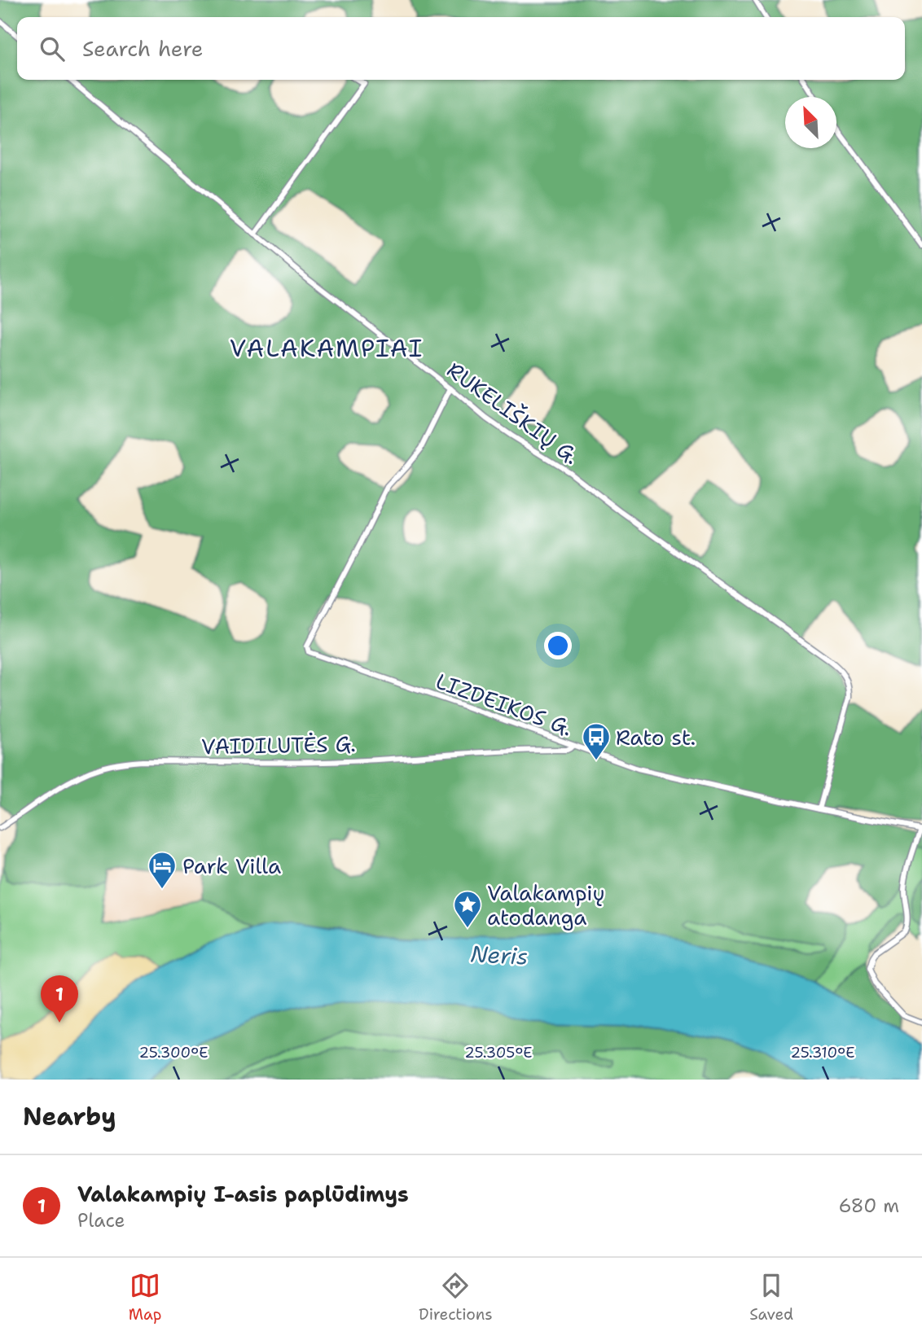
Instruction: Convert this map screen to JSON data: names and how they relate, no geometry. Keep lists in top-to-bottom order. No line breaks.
{"streets":{"street":["RUKELIŠKIŲ G.","LIZDEIKOS G.","VAIDILUTĖS G."]},"crossings":[["RUKELIŠKIŲ G.","LIZDEIKOS G."],["LIZDEIKOS G.","VAIDILUTĖS G."]],"districts":["VALAKAMPIAI"],"water":["Neris"],"places":{"bus stop":["Rato st."],"hotel":["Park Villa"],"place":["Valakampių atodanga"]},"north":"top left","page":{"search":"Search here","pins":"1","heading":"Nearby","list":[{"mark":"1","name":"Valakampių I-asis paplūdimys","note":"Place","value":"680 m"}],"nav":["Map","Directions","Saved"]},"coordinates":["25.300°E","25.305°E","25.310°E"]}
